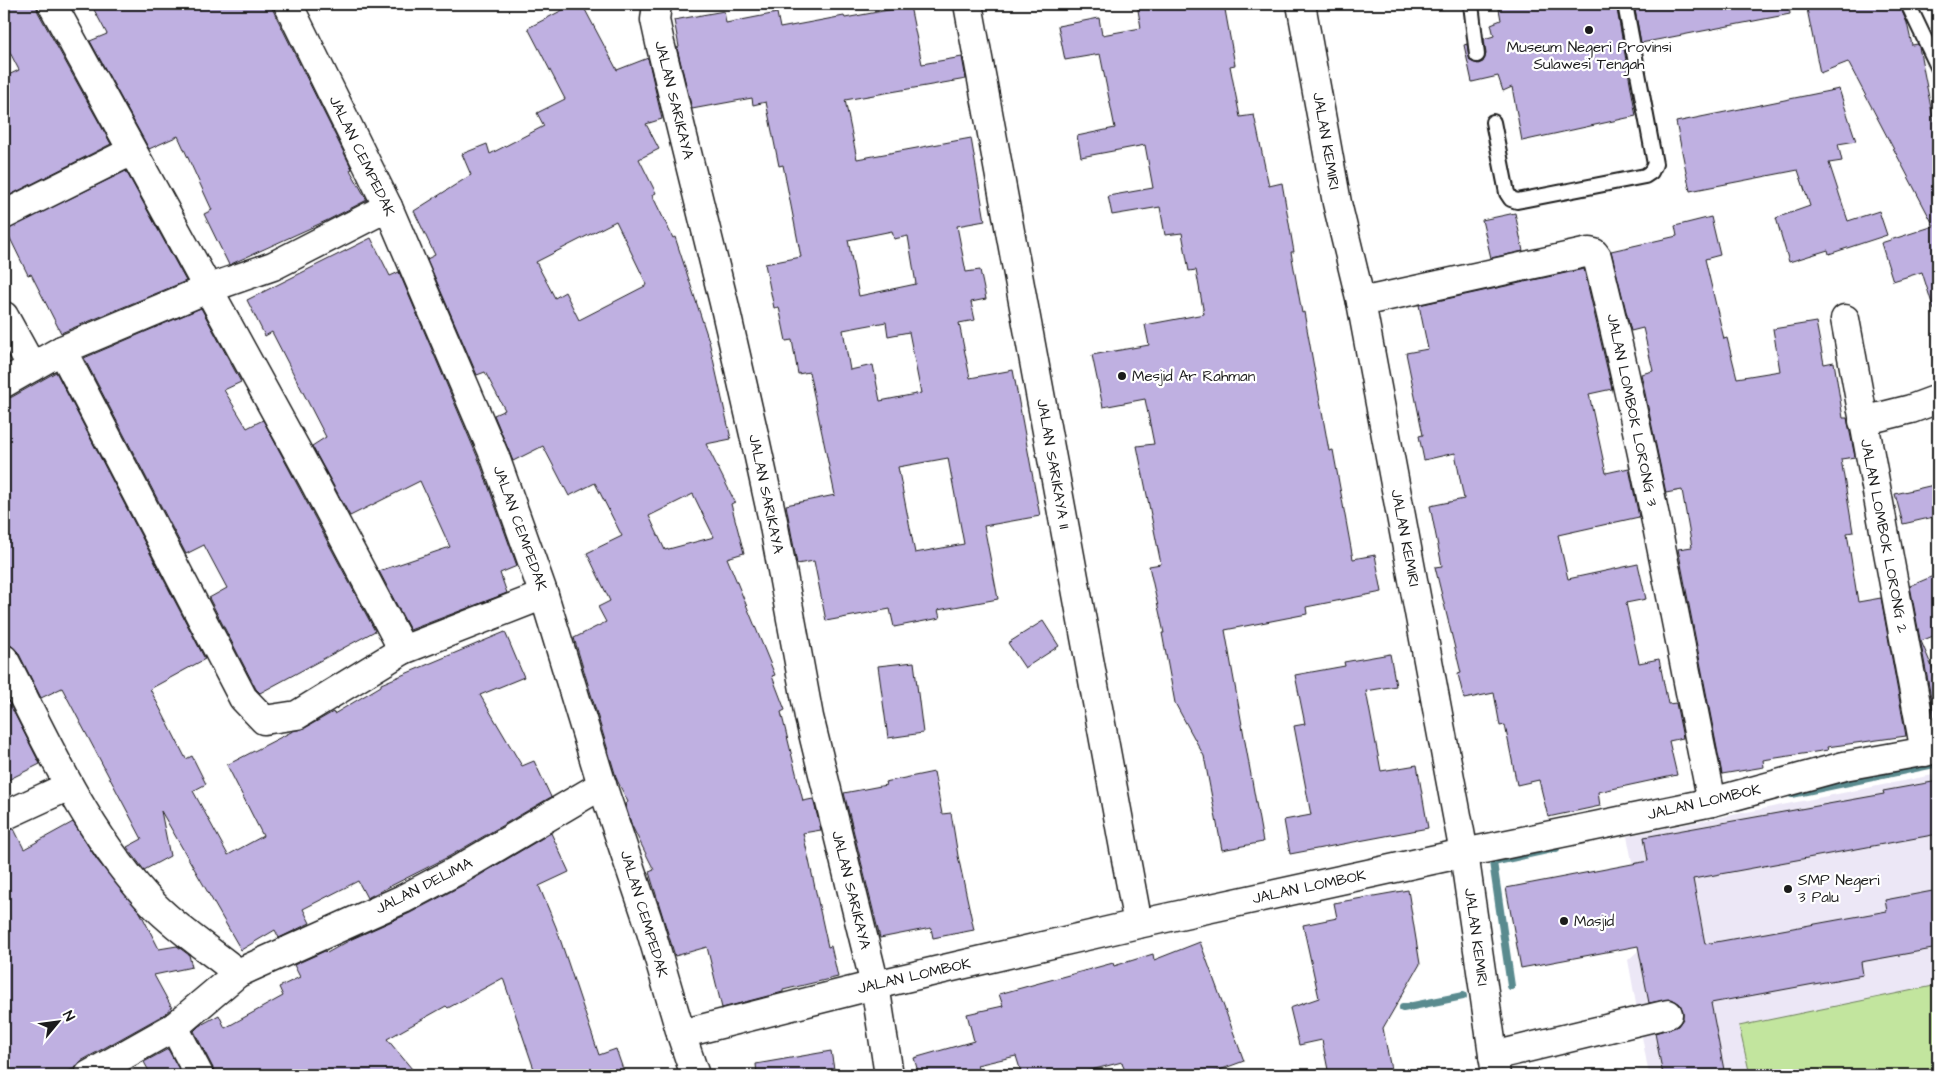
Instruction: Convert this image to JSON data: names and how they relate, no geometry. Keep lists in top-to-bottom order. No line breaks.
{"streets":{"street":["JALAN SARIKAYA","JALAN KEMIRI","JALAN CEMPEDAK","JALAN LOMBOK LORONG 3","JALAN SARIKAYA II","JALAN LOMBOK LORONG 2","JALAN LOMBOK","JALAN DELIMA"]},"crossings":[["JALAN SARIKAYA","JALAN LOMBOK"],["JALAN KEMIRI","JALAN LOMBOK LORONG 3"],["JALAN KEMIRI","JALAN LOMBOK"],["JALAN CEMPEDAK","JALAN LOMBOK"],["JALAN CEMPEDAK","JALAN DELIMA"],["JALAN LOMBOK LORONG 3","JALAN LOMBOK"],["JALAN SARIKAYA II","JALAN LOMBOK"],["JALAN LOMBOK LORONG 2","JALAN LOMBOK"]],"places":["Museum Negeri Provinsi Sulawesi Tengah","Mesjid Ar Rahman","SMP Negeri 3 Palu","Masjid"],"north":"top right"}
